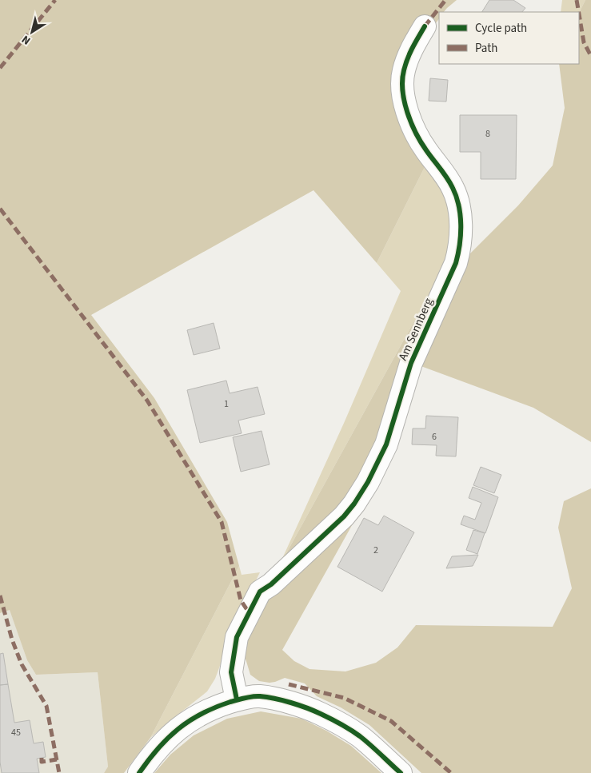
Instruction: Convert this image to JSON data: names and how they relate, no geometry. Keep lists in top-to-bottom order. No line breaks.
{"streets":{"street":["Am Sennberg"]},"house_numbers":["8","1","6","2","45"],"legend":["Cycle path","Path"],"north":"bottom left"}
